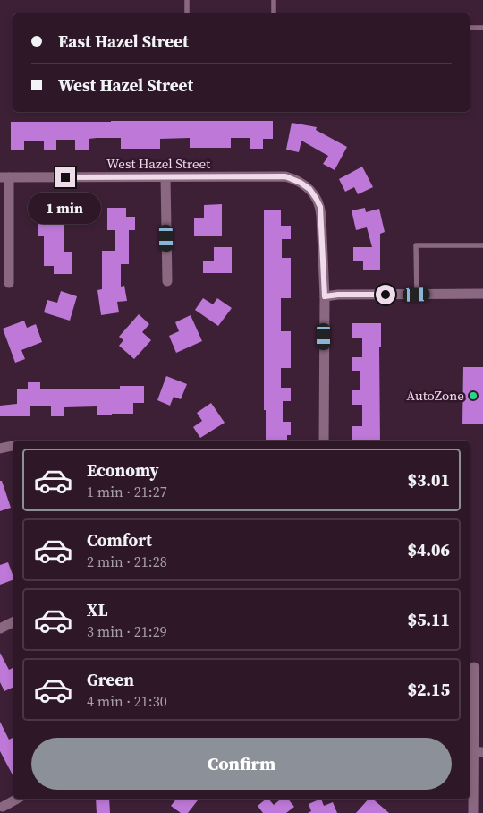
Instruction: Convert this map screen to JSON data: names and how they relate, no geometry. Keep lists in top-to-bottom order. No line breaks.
{"streets":{"street":["West Hazel Street"]},"places":["AutoZone"],"page":{"banner":["East Hazel Street","West Hazel Street"],"bubble":"1 min","list":[{"name":"Economy","note":"1 min · 21:27","value":"$3.01"},{"name":"Comfort","note":"2 min · 21:28","value":"$4.06"},{"name":"XL","note":"3 min · 21:29","value":"$5.11"},{"name":"Green","note":"4 min · 21:30","value":"$2.15"}],"buttons":"Confirm"}}
